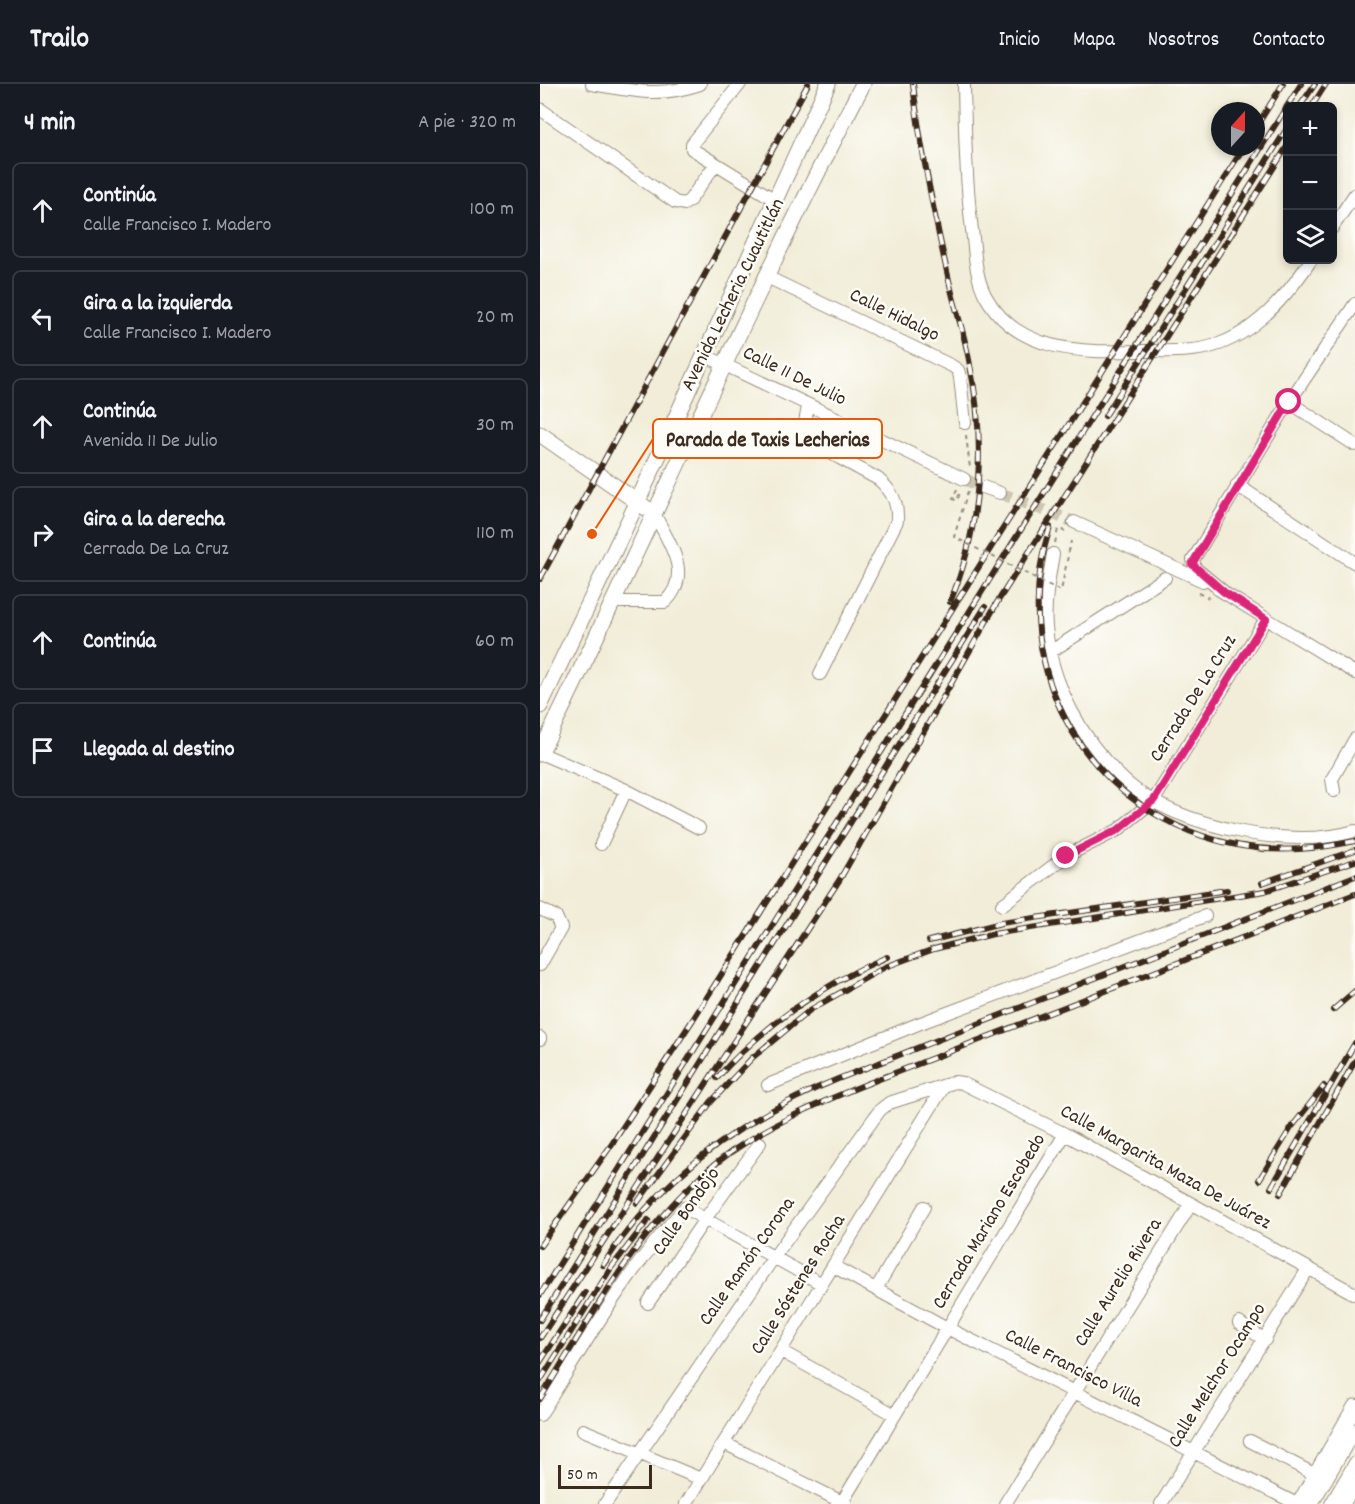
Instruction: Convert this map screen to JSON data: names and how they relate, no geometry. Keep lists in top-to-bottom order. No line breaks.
{"streets":{"main road":["Avenida Lecheria Cuautitlán"],"street":["Calle Hidalgo","Calle 11 De Julio","Cerrada De La Cruz","Calle Margarita Maza De Juárez","Calle Bondojo","Cerrada Mariano Escobedo","Calle Ramón Corona","Calle Aurelio Rivera","Calle Sóstenes Rocha","Calle Francisco Villa","Calle Melchor Ocampo"]},"crossings":[["Avenida Lecheria Cuautitlán","Calle Hidalgo"],["Avenida Lecheria Cuautitlán","Calle 11 De Julio"],["Calle Margarita Maza De Juárez","Cerrada Mariano Escobedo"],["Calle Margarita Maza De Juárez","Calle Ramón Corona"],["Calle Margarita Maza De Juárez","Calle Aurelio Rivera"],["Calle Margarita Maza De Juárez","Calle Sóstenes Rocha"],["Calle Margarita Maza De Juárez","Calle Melchor Ocampo"],["Cerrada Mariano Escobedo","Calle Francisco Villa"],["Calle Ramón Corona","Calle Sóstenes Rocha"],["Calle Aurelio Rivera","Calle Francisco Villa"],["Calle Sóstenes Rocha","Calle Francisco Villa"],["Calle Francisco Villa","Calle Melchor Ocampo"]],"places":["Parada de Taxis Lecherias"],"scale_bar":"50 m","north":"top","page":{"header":"Trailo","nav":["Inicio","Mapa","Nosotros","Contacto"],"heading":["4 min","A pie · 320 m"],"map_buttons":["+","−"],"list":[["Continúa","Calle Francisco I. Madero","100 m"],["Gira a la izquierda","Calle Francisco I. Madero","20 m"],["Continúa","Avenida 11 De Julio","30 m"],["Gira a la derecha","Cerrada De La Cruz","110 m"],["Continúa","60 m"],"Llegada al destino"],"scale":"50 m"}}
